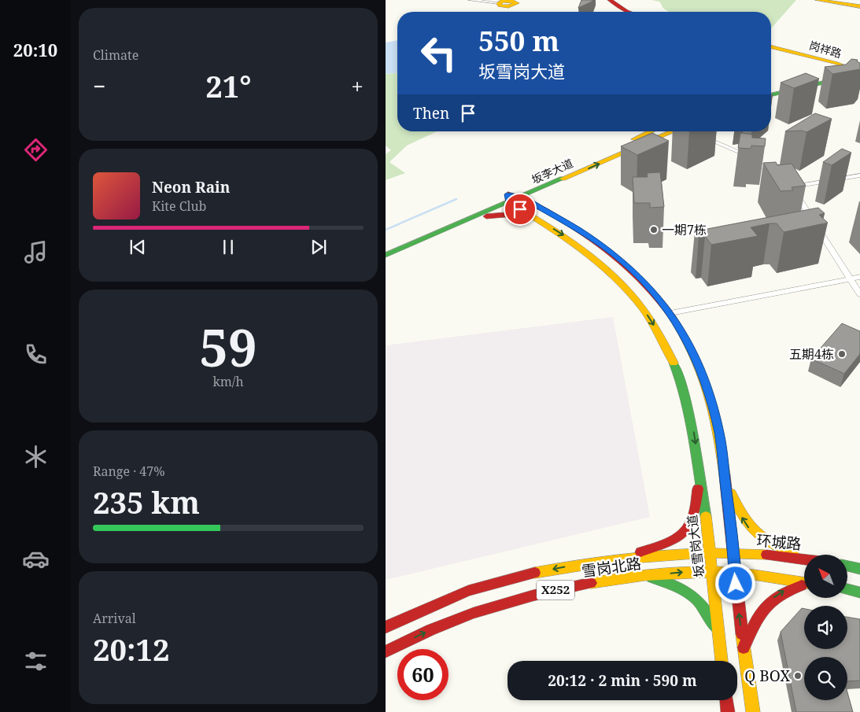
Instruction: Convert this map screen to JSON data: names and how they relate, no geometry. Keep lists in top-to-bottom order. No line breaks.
{"streets":{"main road":["岗祥路","坂李大道","环城路","坂雪岗大道","雪岗北路","X252"]},"crossings":[["坂李大道","坂雪岗大道"],["环城路","雪岗北路"],["坂雪岗大道","雪岗北路"],["雪岗北路","X252"]],"places":["一期7栋","五期4栋","Q BOX"],"north":"top left","page":{"tabs":"20:10","tile":["Climate",["59","km/h"],["Range · 47%","235 km"],["Arrival","20:12"]],"turn":["550 m","坂雪岗大道"],"heat":["−","21°","+"],"then":"Then","song":["Neon Rain","Kite Club"],"limit":"60","trip":"20:12 · 2 min · 590 m"}}
